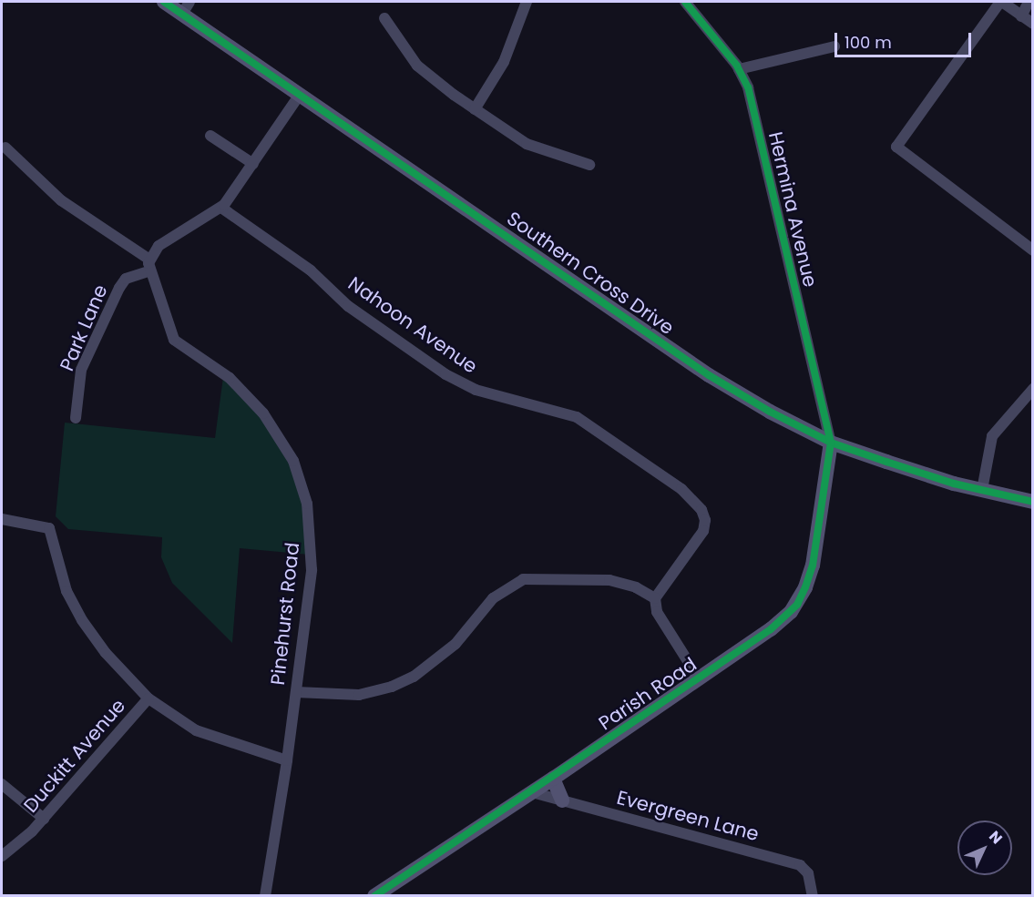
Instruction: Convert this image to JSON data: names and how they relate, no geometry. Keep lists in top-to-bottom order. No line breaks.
{"streets":{"street":["Hermina Avenue","Southern Cross Drive","Nahoon Avenue","Park Lane","Pinehurst Road","Parish Road","Duckitt Avenue","Evergreen Lane"]},"crossings":[["Hermina Avenue","Southern Cross Drive"],["Hermina Avenue","Parish Road"],["Southern Cross Drive","Parish Road"],["Park Lane","Pinehurst Road"],["Parish Road","Evergreen Lane"]],"scale_bar":"100 m","north":"top right"}
